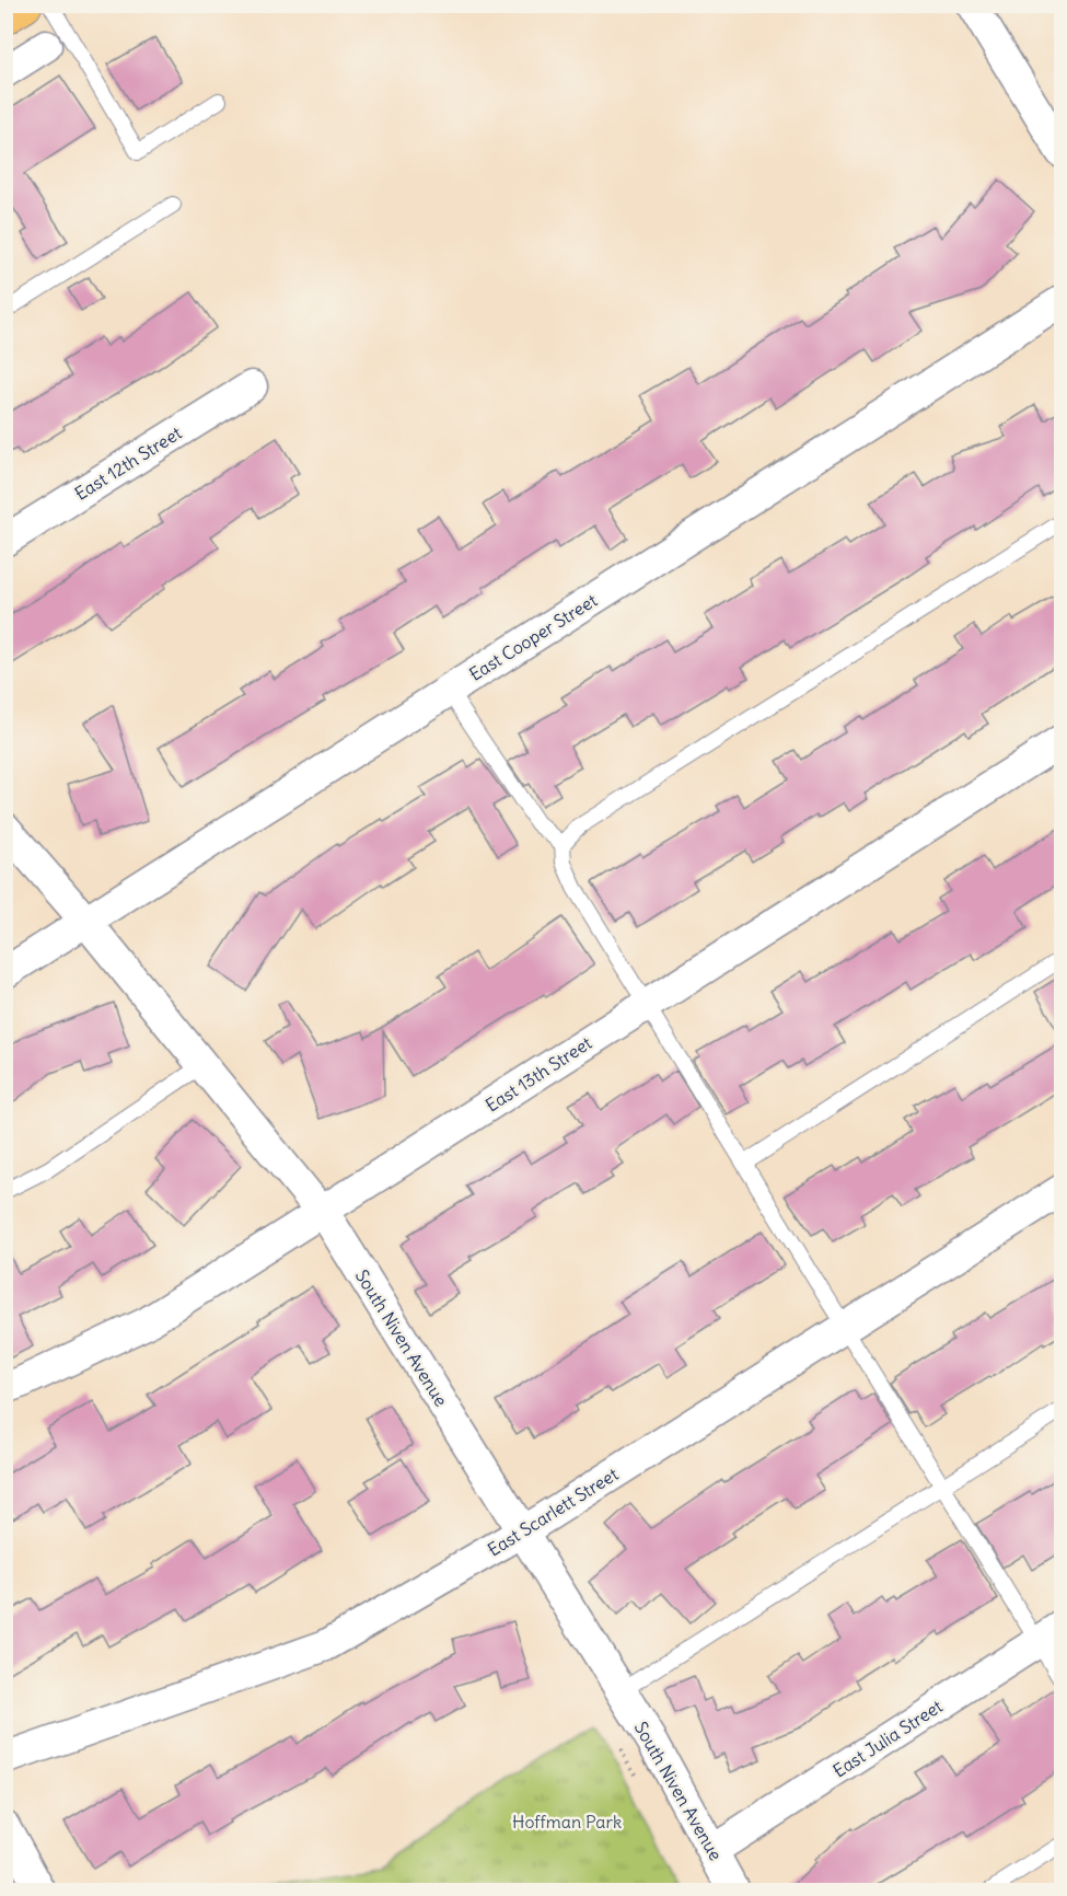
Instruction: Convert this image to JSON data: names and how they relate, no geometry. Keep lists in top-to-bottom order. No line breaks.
{"streets":{"street":["East 12th Street","East Cooper Street","East 13th Street","South Niven Avenue","East Scarlett Street","East Julia Street"]},"crossings":[["East Cooper Street","South Niven Avenue"],["East 13th Street","South Niven Avenue"],["South Niven Avenue","East Scarlett Street"],["South Niven Avenue","East Julia Street"]],"parks":["Hoffman Park"]}
